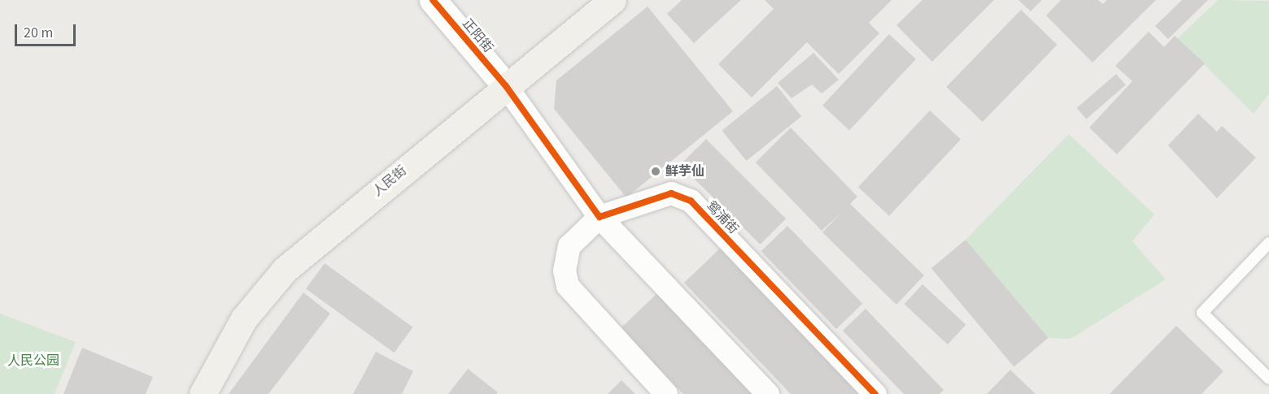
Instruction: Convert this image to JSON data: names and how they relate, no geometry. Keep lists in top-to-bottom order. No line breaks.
{"streets":{"main road":["人民街"],"street":["正阳街","鸳浦街"]},"crossings":[["正阳街","人民街"]],"parks":["人民公园"],"places":["鲜芋仙"],"scale_bar":"20 m"}
